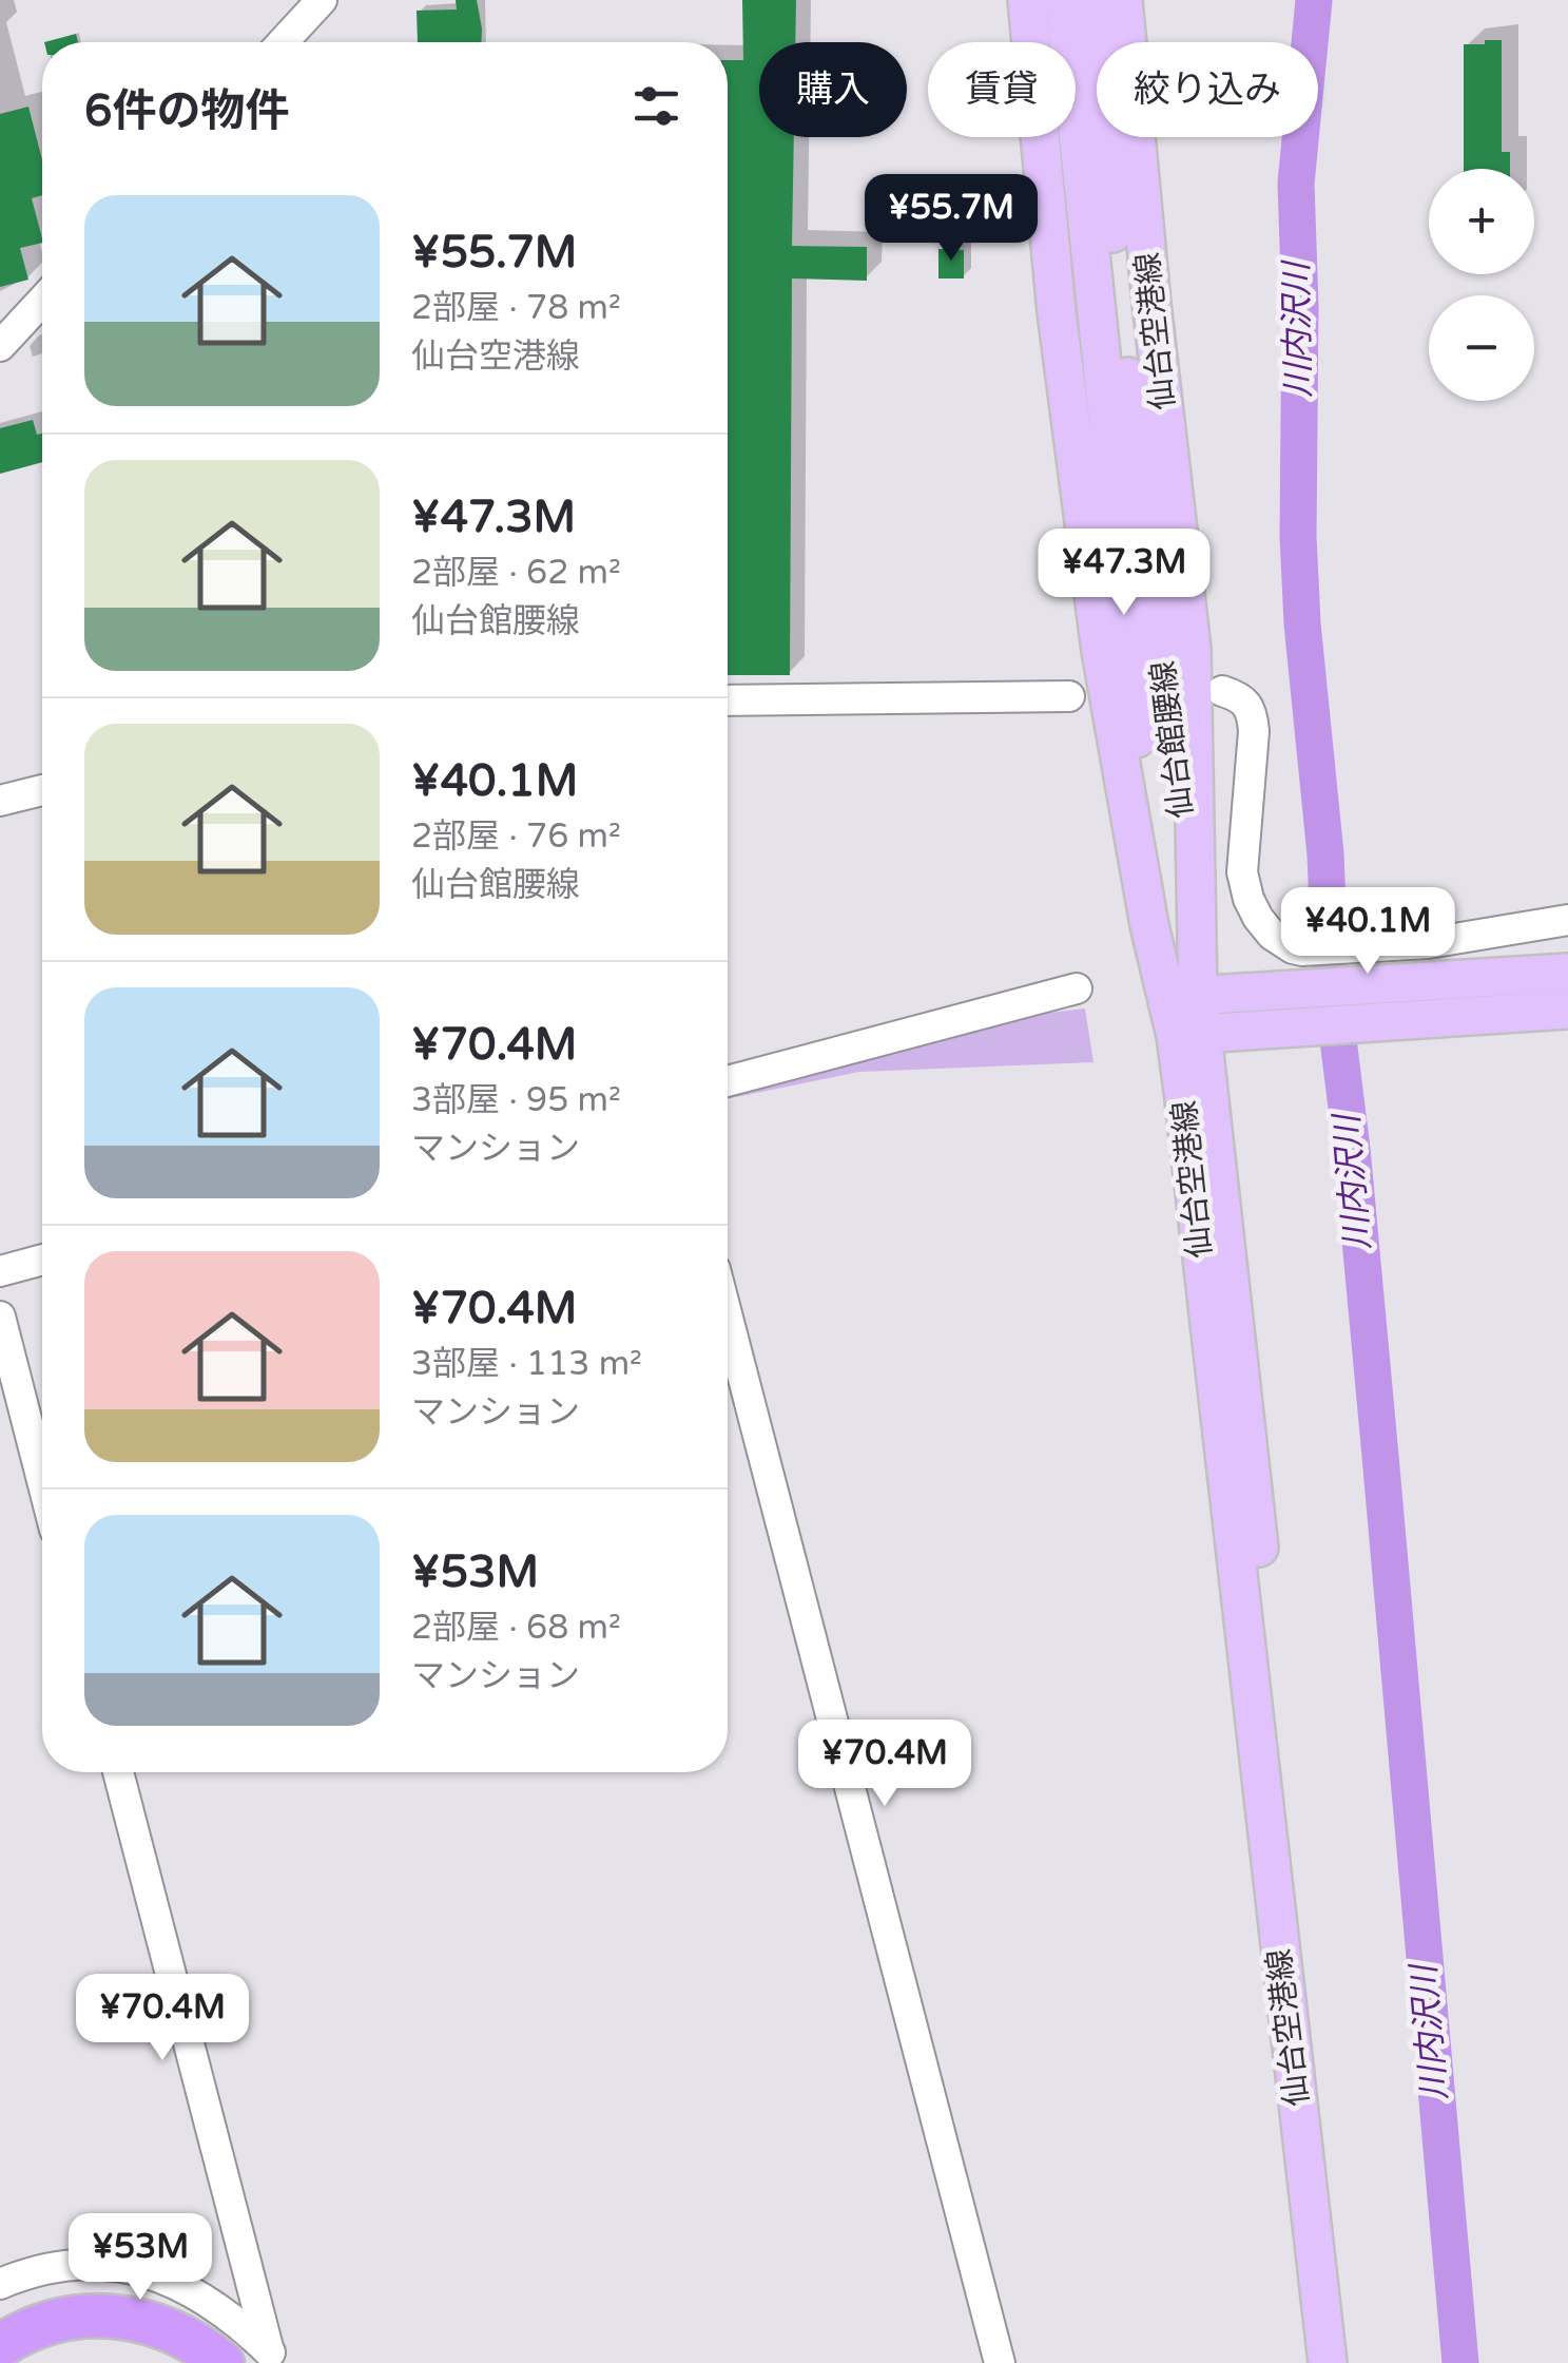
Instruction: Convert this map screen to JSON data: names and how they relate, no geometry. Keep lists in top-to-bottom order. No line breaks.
{"streets":{"main road":["仙台空港線","仙台館腰線"]},"crossings":[["仙台空港線","仙台館腰線"]],"water":["川内沢川"],"page":{"chip":["購入","賃貸","絞り込み"],"heading":"6件の物件","map_buttons":["+","−"],"list":[{"name":"¥55.7M","note":"2部屋 · 78 m² · 仙台空港線"},{"name":"¥47.3M","note":"2部屋 · 62 m² · 仙台館腰線"},{"name":"¥40.1M","note":"2部屋 · 76 m² · 仙台館腰線"},{"name":"¥70.4M","note":"3部屋 · 95 m² · マンション"},{"name":"¥70.4M","note":"3部屋 · 113 m² · マンション"},{"name":"¥53M","note":"2部屋 · 68 m² · マンション"}],"price":["¥55.7M","¥47.3M","¥40.1M","¥70.4M","¥70.4M","¥53M"]}}
